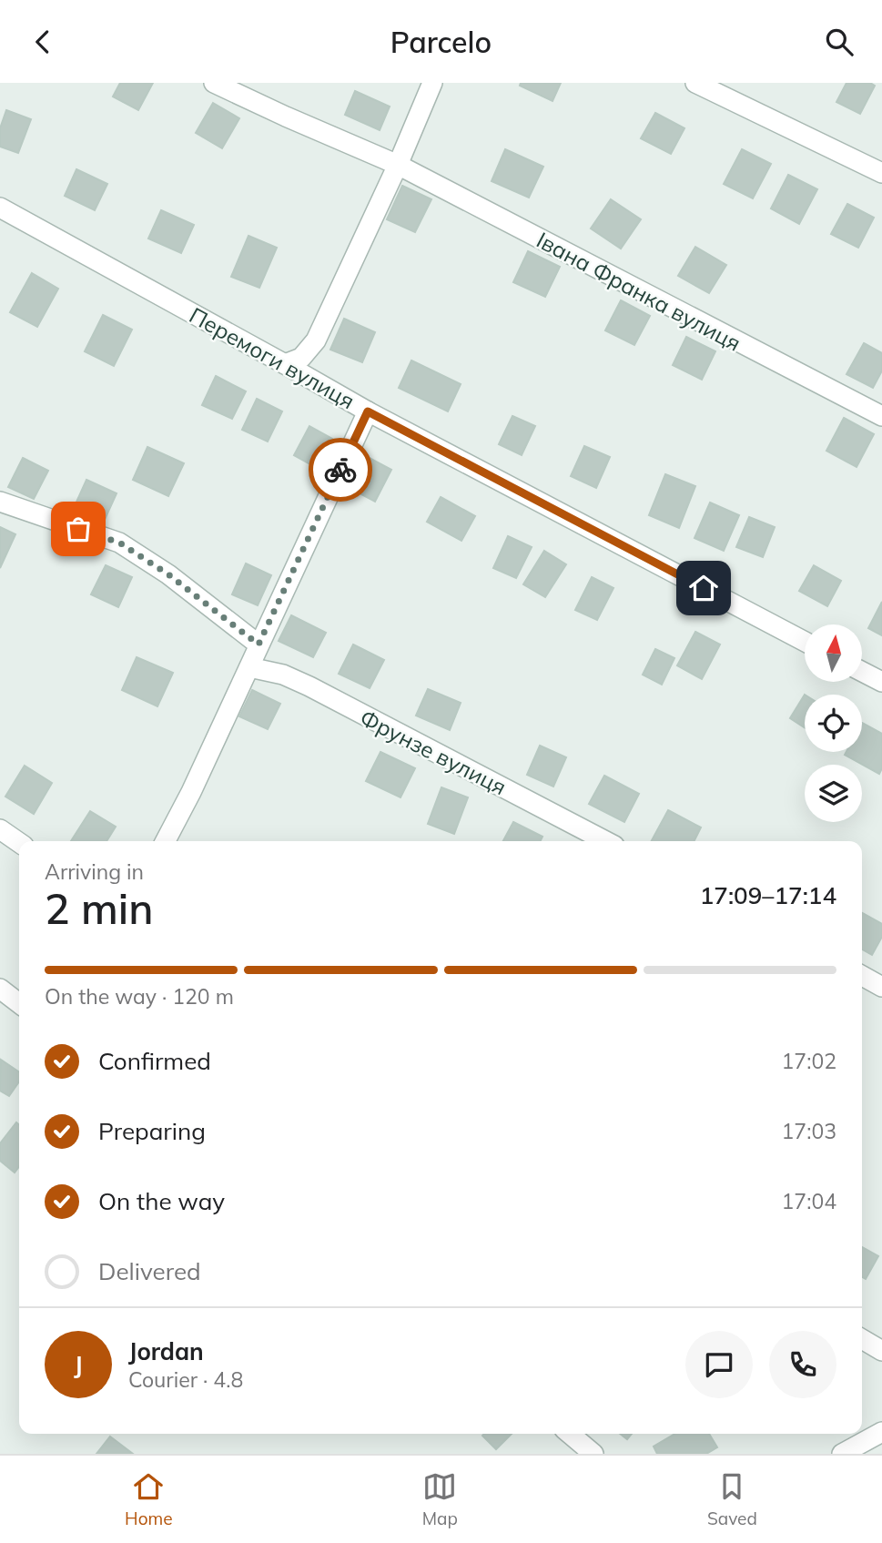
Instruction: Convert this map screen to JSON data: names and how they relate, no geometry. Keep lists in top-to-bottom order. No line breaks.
{"streets":{"street":["Івана Франка вулиця","Перемоги вулиця","Фрунзе вулиця"]},"north":"top","page":{"header":"Parcelo","heading":["2 min","Arriving in","17:09–17:14"],"panel":["Jordan","Courier · 4.8"],"bar":"On the way · 120 m","list":[["Confirmed","17:02"],["Preparing","17:03"],["On the way","17:04"],"Delivered"],"round":"J","tabs":["Home","Map","Saved"]}}
